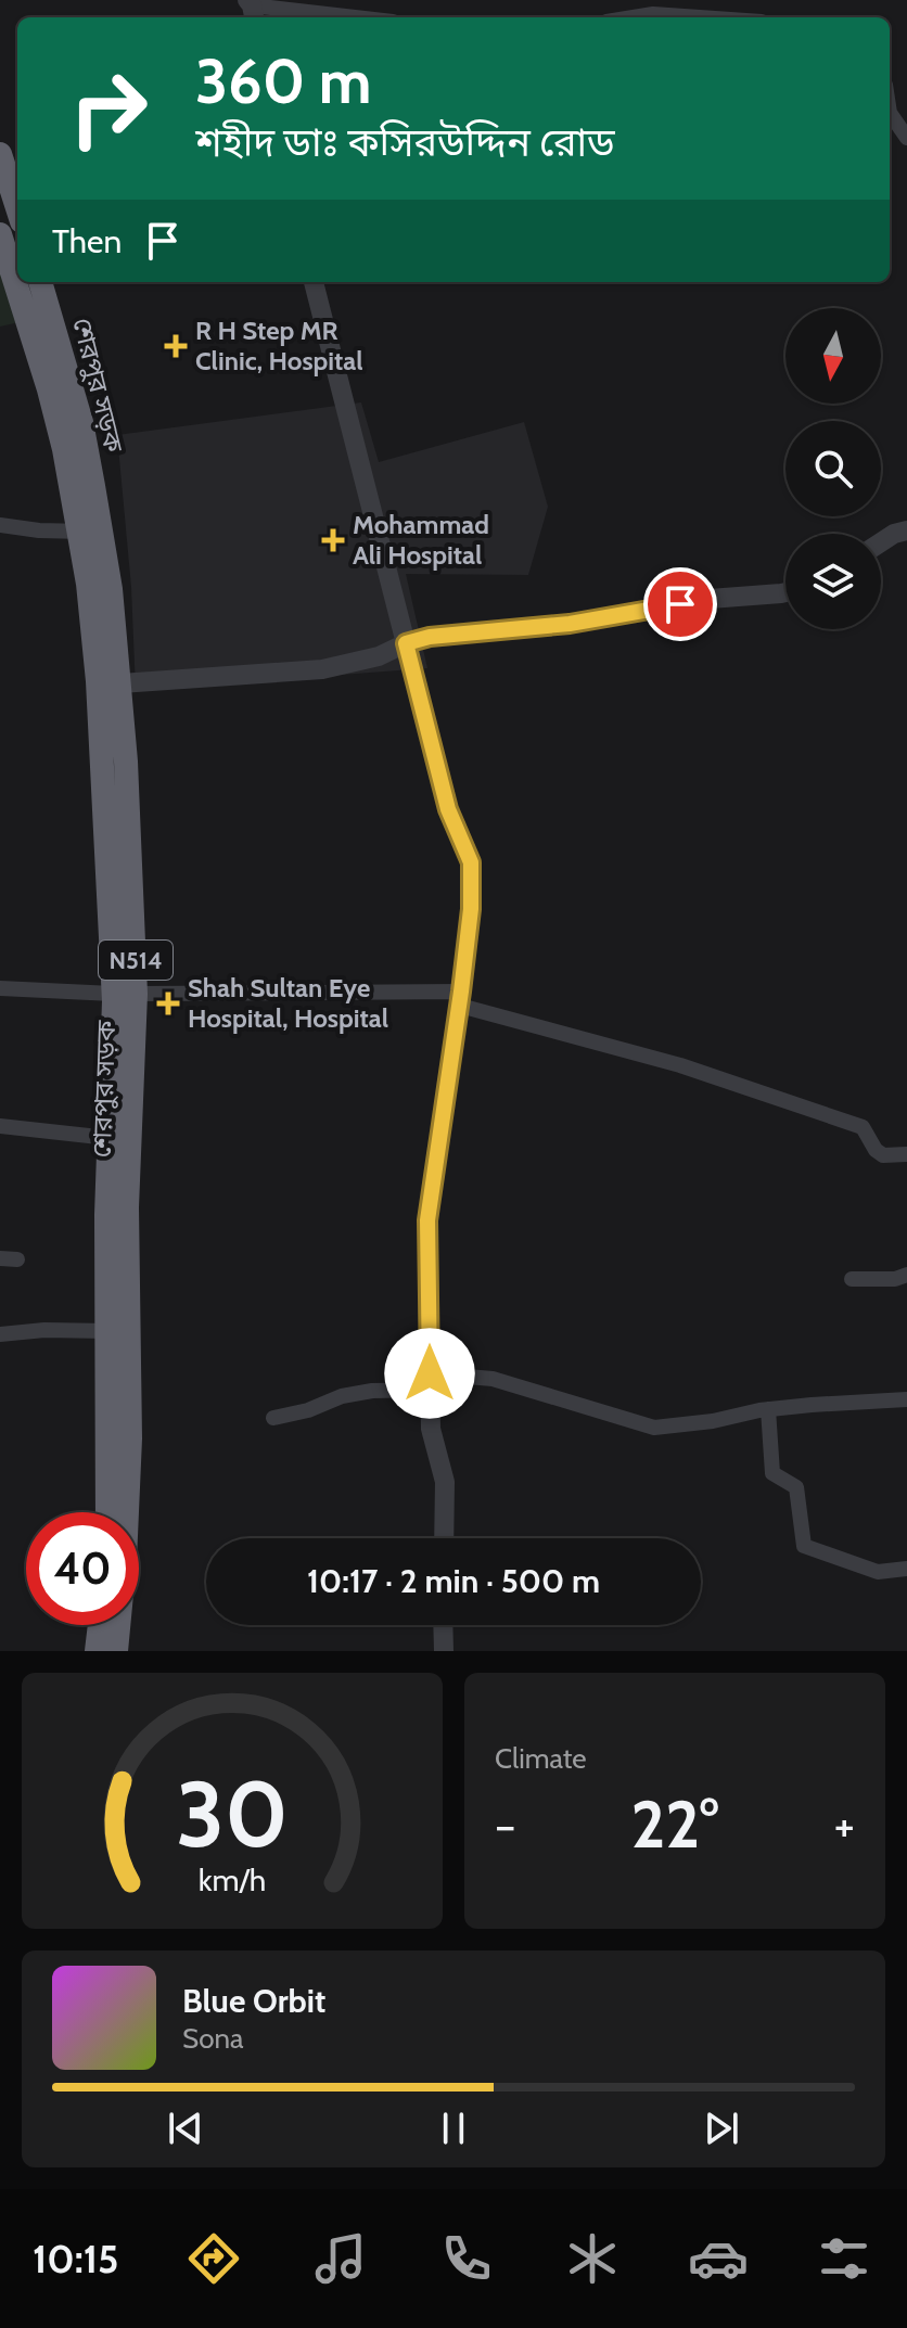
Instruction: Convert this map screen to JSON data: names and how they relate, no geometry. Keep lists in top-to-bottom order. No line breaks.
{"streets":{"highway":["শেরপুর সড়ক","N514"]},"places":{"health":["R H Step MR Clinic, Hospital","Mohammad Ali Hospital","Shah Sultan Eye Hospital, Hospital"]},"north":"bottom","page":{"turn":["360 m","শহীদ ডাঃ কসিরউদ্দিন রোড"],"then":"Then","limit":"40","trip":"10:17 · 2 min · 500 m","tile":"Climate","heat":["−","22°","+"],"song":["Blue Orbit","Sona"],"tabs":"10:15","gauge":["30","km/h"]}}
